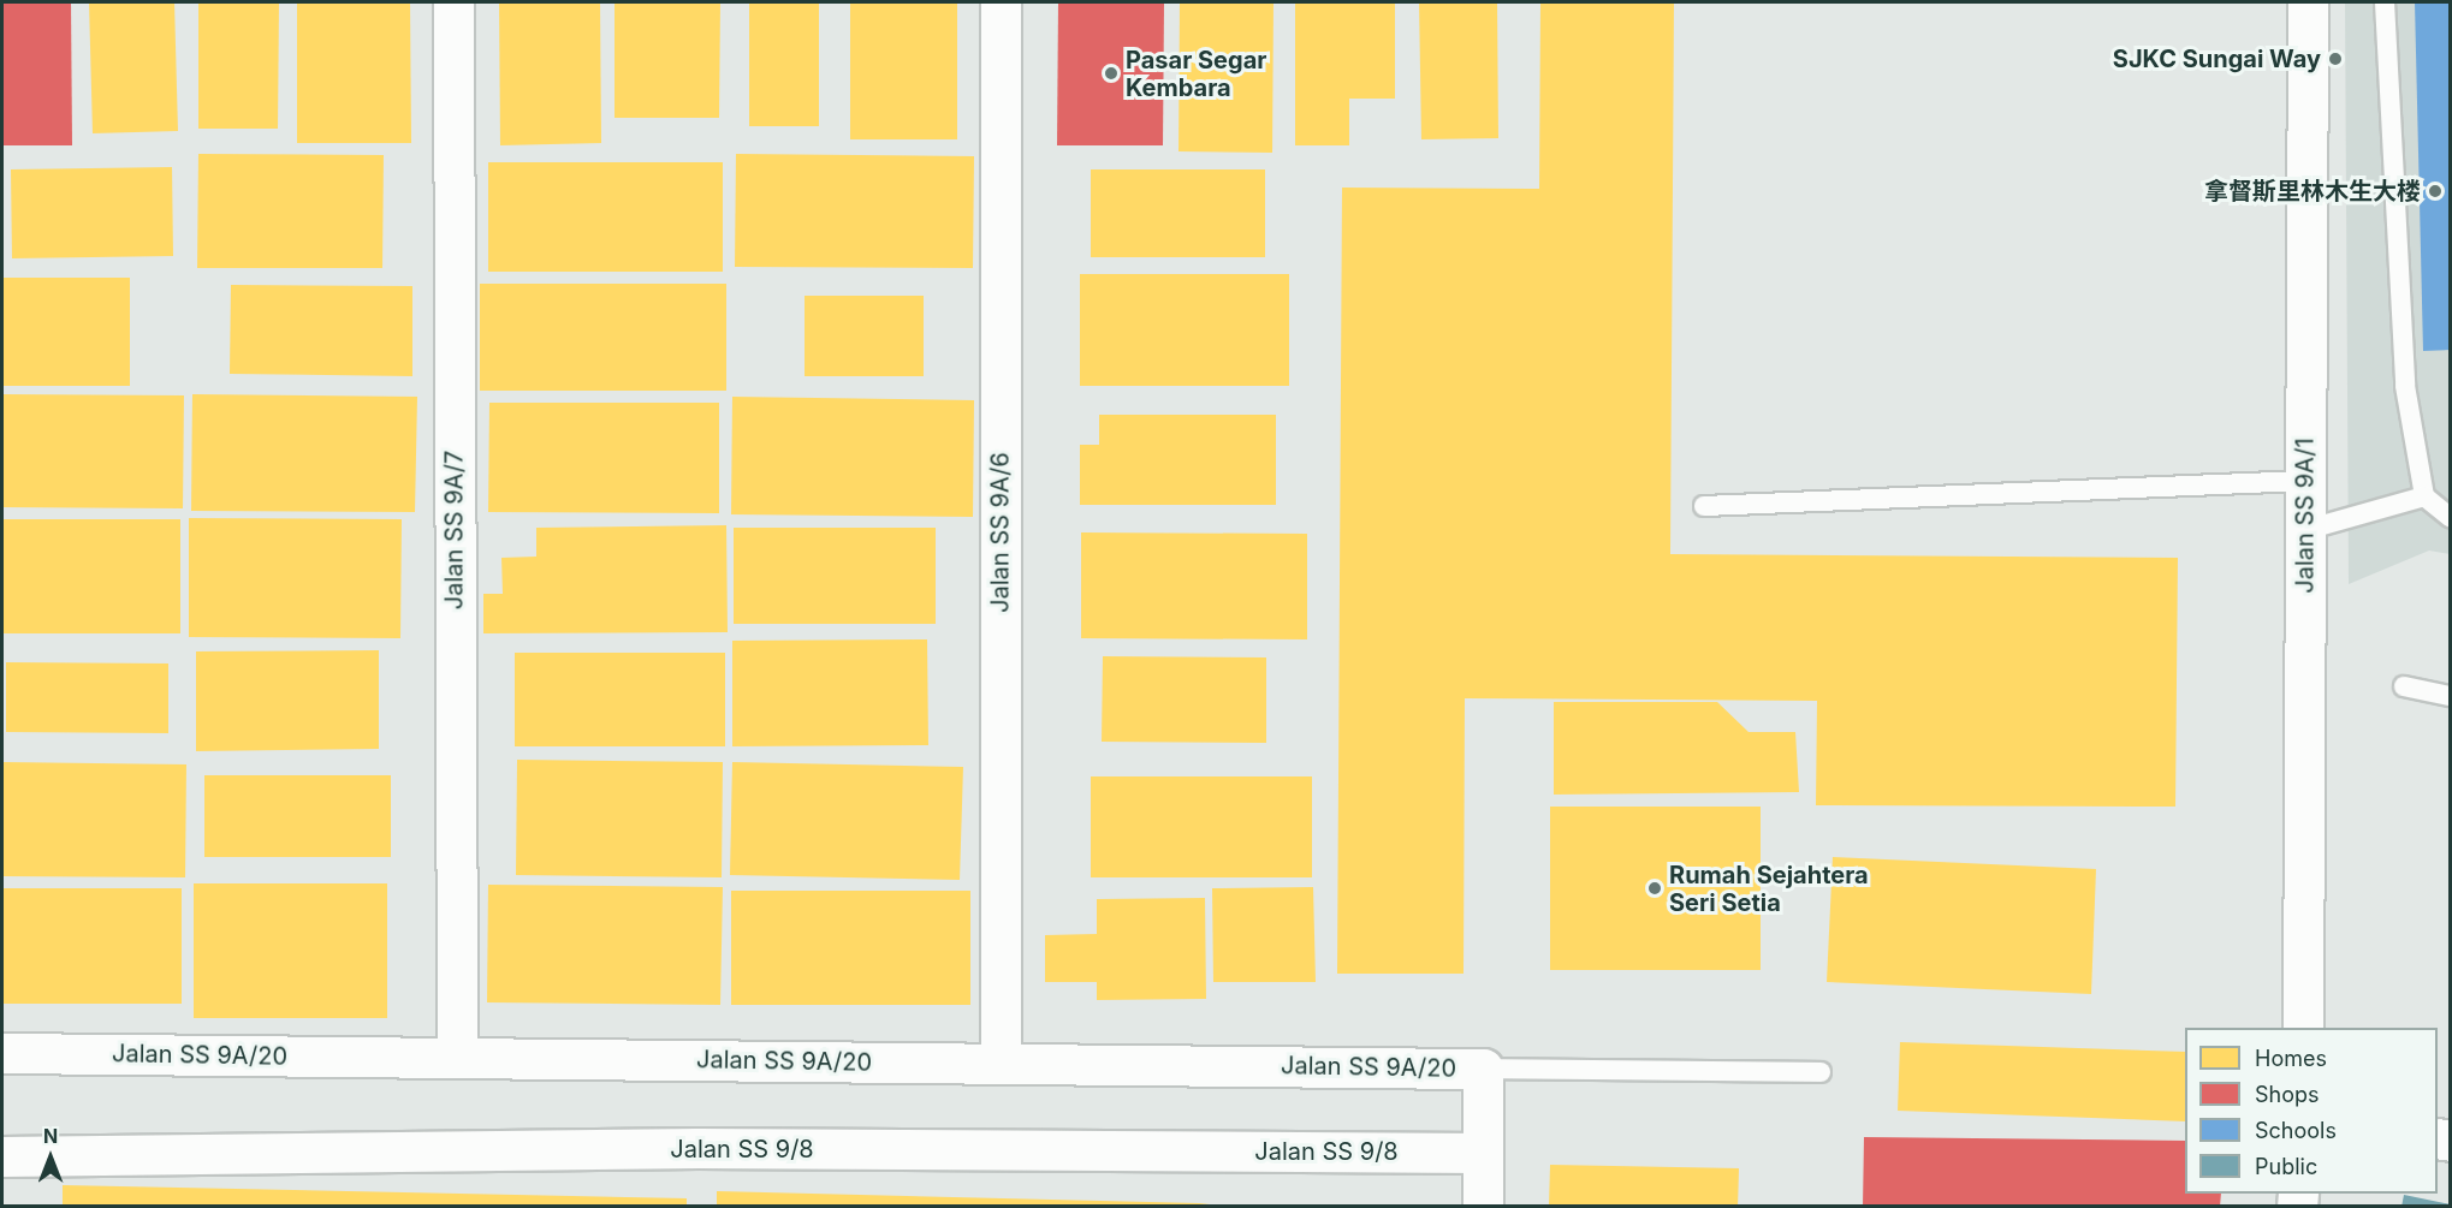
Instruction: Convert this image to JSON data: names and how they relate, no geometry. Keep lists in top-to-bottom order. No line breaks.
{"streets":{"street":["Jalan SS 9A/1","Jalan SS 9A/7","Jalan SS 9A/6","Jalan SS 9A/20","Jalan SS 9/8"]},"crossings":[["Jalan SS 9A/7","Jalan SS 9A/20"],["Jalan SS 9A/6","Jalan SS 9A/20"],["Jalan SS 9A/20","Jalan SS 9/8"]],"places":["SJKC Sungai Way","Pasar Segar Kembara","拿督斯里林木生大楼","Rumah Sejahtera Seri Setia"],"legend":["Homes","Shops","Schools","Public"],"north":"top"}
